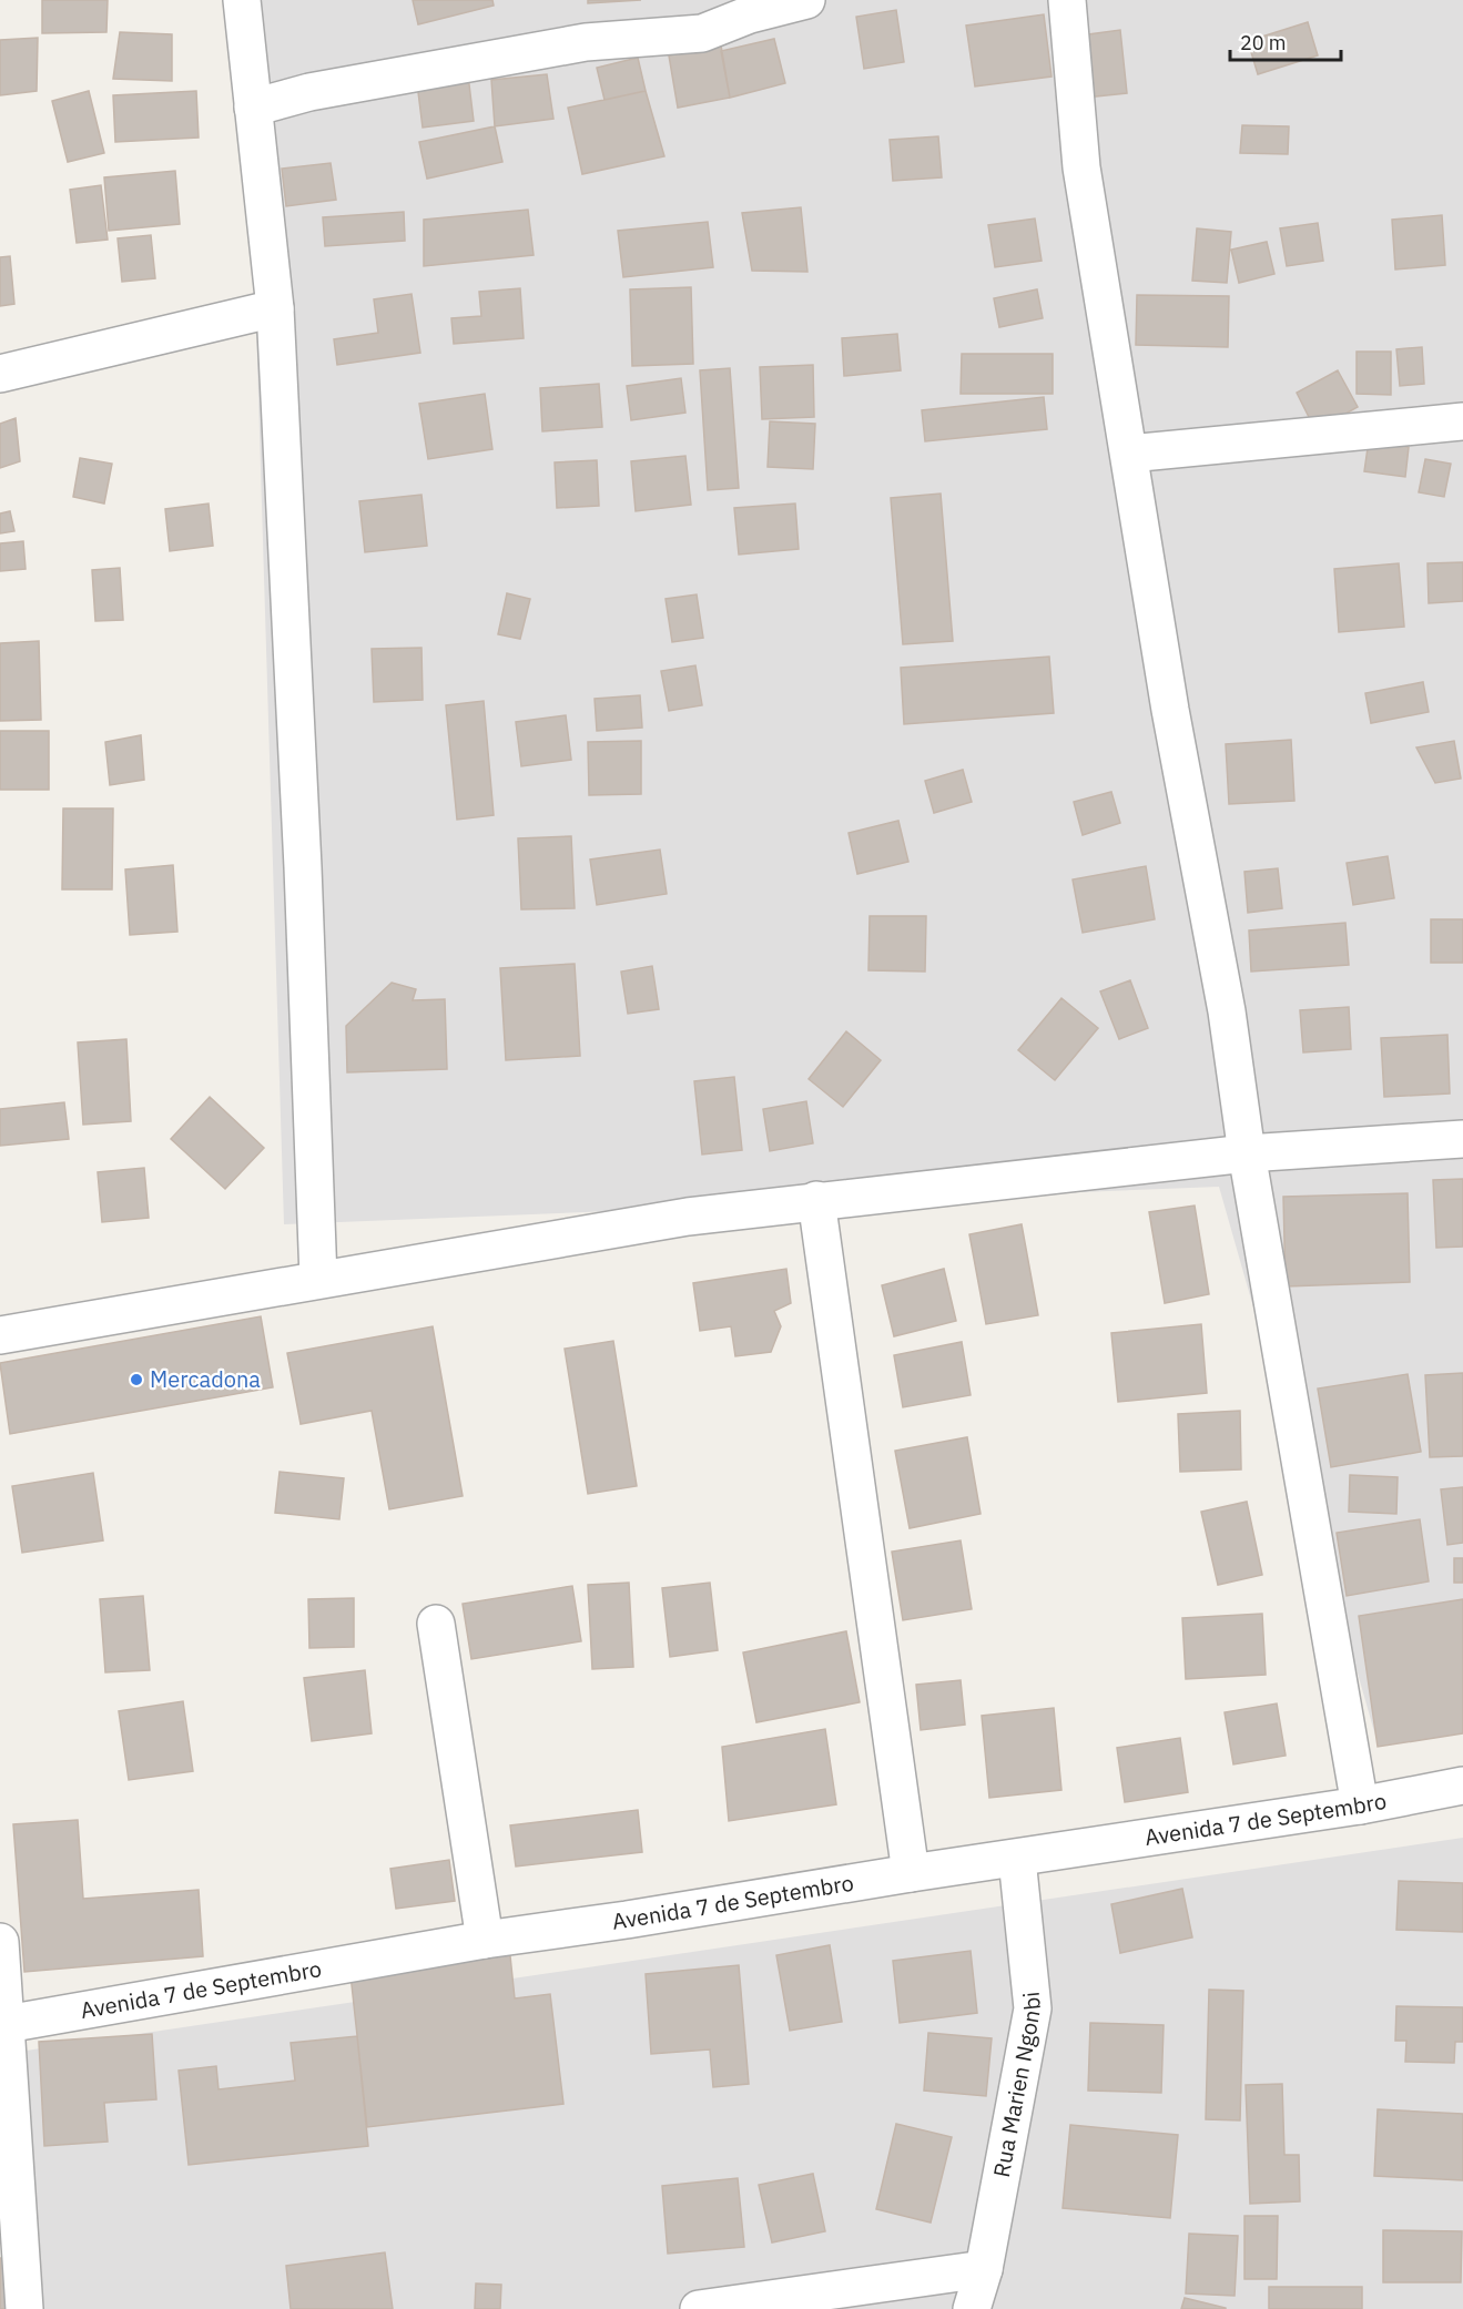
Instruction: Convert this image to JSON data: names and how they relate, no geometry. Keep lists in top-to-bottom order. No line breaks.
{"streets":{"street":["Avenida 7 de Septembro","Rua Marien Ngonbi"]},"crossings":[["Avenida 7 de Septembro","Rua Marien Ngonbi"]],"places":["Mercadona"],"scale_bar":"20 m"}
